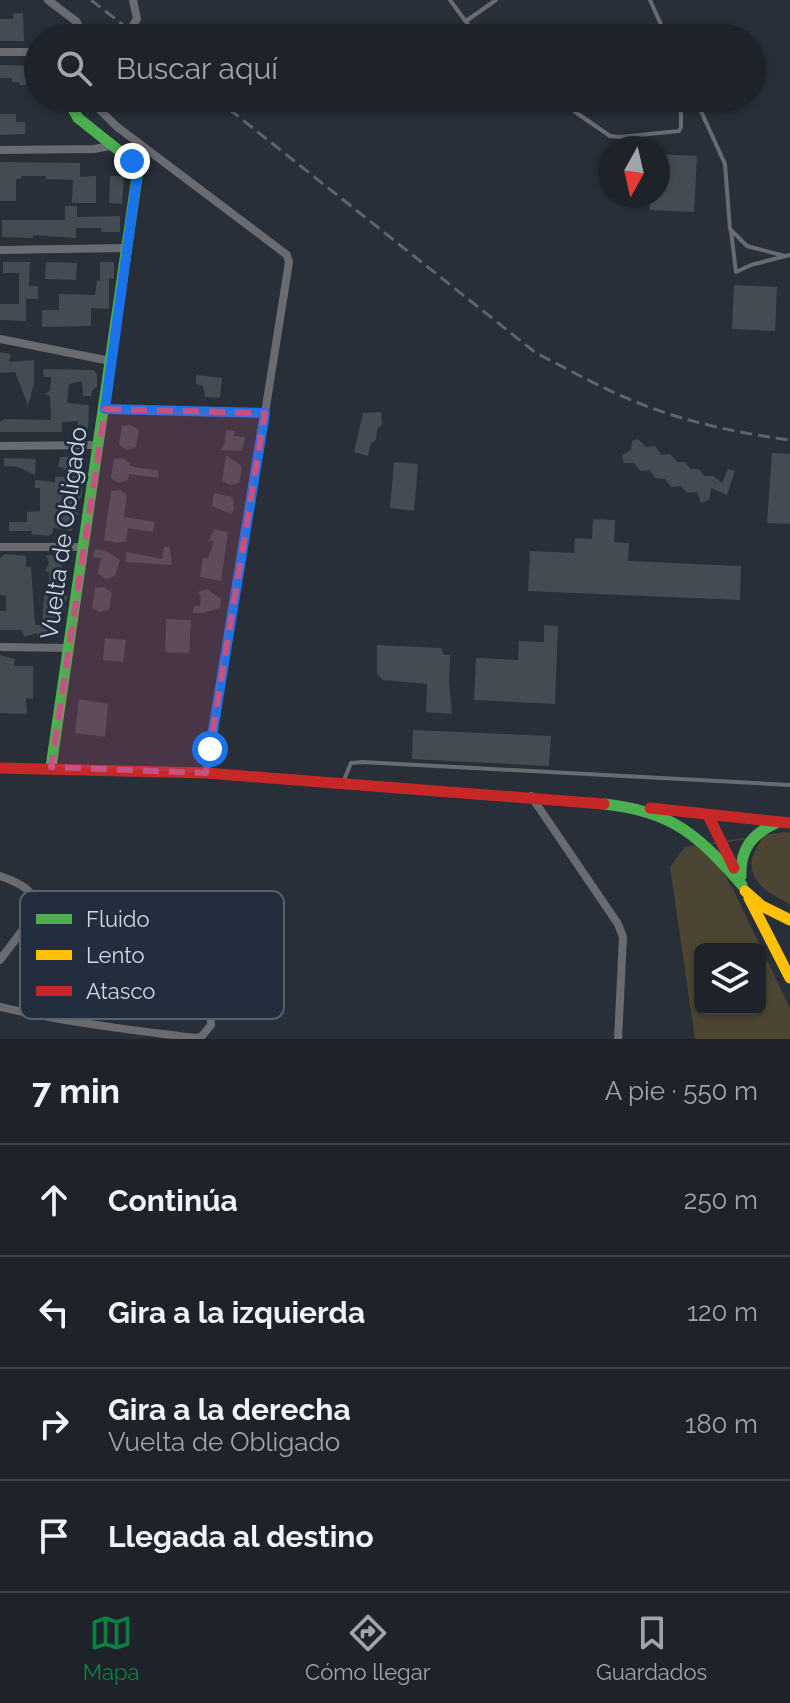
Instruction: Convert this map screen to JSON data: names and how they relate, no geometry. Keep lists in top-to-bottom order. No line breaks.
{"streets":{"main road":["Vuelta de Obligado"]},"legend":["Fluido","Lento","Atasco"],"north":"bottom","page":{"search":"Buscar aquí","heading":["7 min","A pie · 550 m"],"list":[["Continúa","250 m"],["Gira a la izquierda","120 m"],["Gira a la derecha","Vuelta de Obligado","180 m"],"Llegada al destino"],"nav":["Mapa","Cómo llegar","Guardados"]}}
